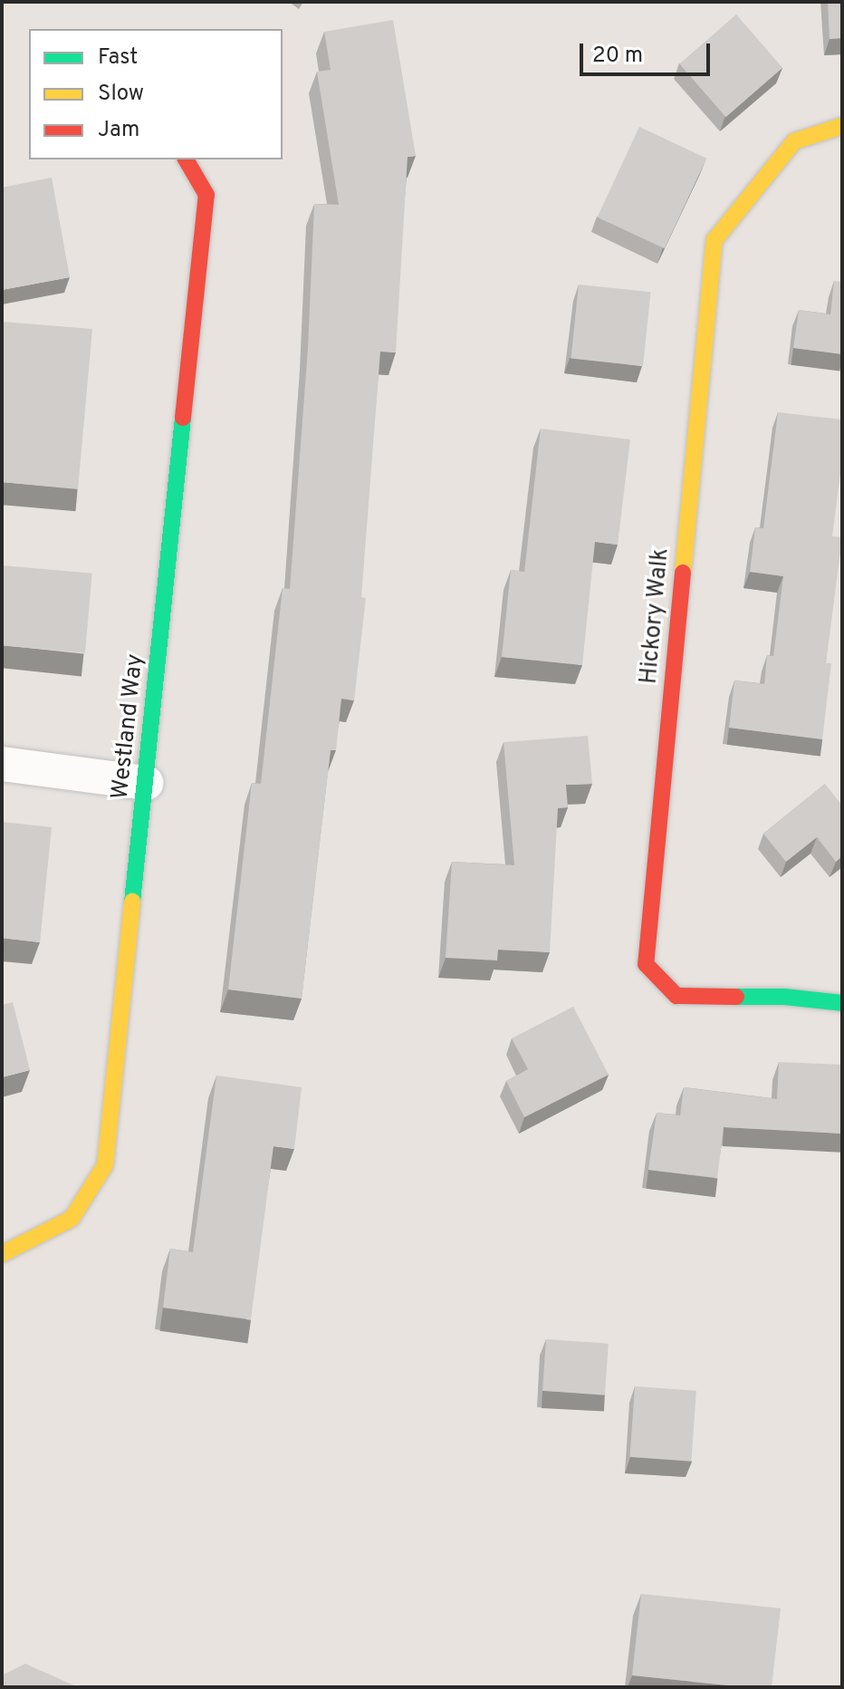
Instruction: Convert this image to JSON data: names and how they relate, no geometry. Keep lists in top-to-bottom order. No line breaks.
{"streets":{"street":["Hickory Walk","Westland Way"]},"legend":["Fast","Slow","Jam"],"scale_bar":"20 m"}
